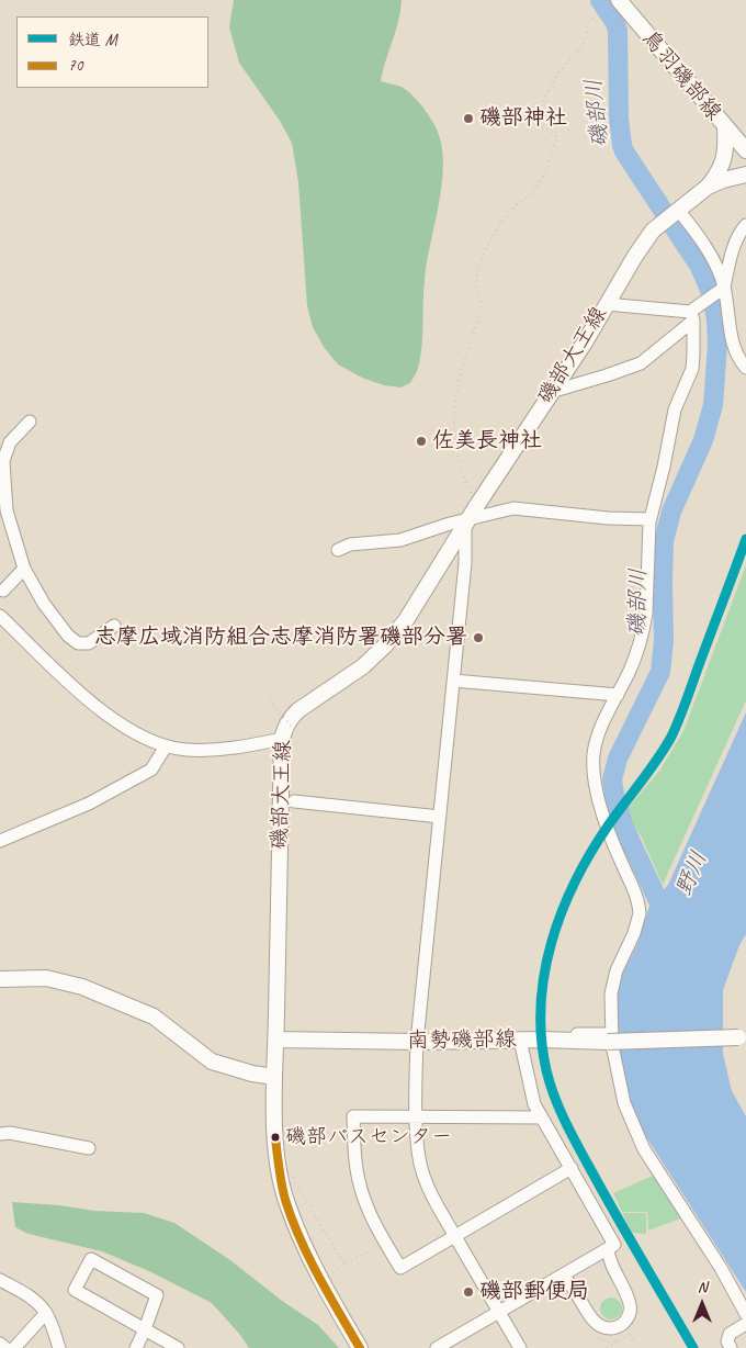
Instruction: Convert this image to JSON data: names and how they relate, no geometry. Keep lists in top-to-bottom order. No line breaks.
{"streets":{"main road":["鳥羽磯部線","磯部大王線","南勢磯部線"]},"crossings":[["磯部大王線","南勢磯部線"]],"water":["磯部川","野川"],"places":["磯部神社","佐美長神社","志摩広域消防組合志摩消防署磯部分署","磯部バスセンター","磯部郵便局"],"lines":["rail line M","transit line 70"],"legend":["鉄道 M","70"],"north":"top"}
